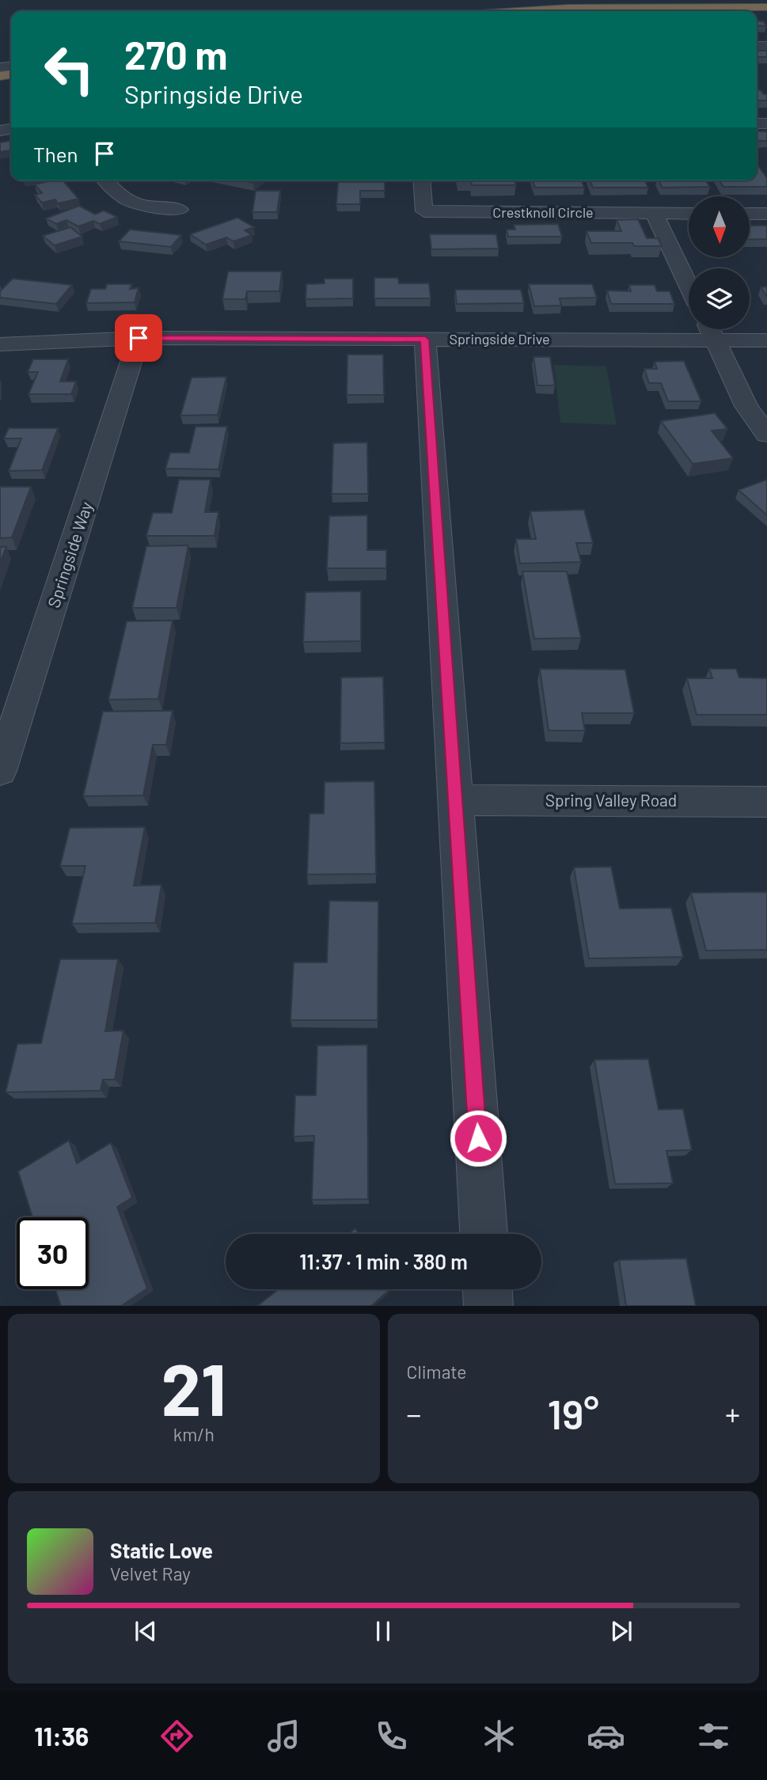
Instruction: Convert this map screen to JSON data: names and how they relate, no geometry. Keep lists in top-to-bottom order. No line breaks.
{"streets":{"street":["Crestknoll Circle","Springside Drive","Springside Way","Spring Valley Road"]},"crossings":[["Springside Drive","Springside Way"]],"north":"bottom","page":{"turn":["270 m","Springside Drive"],"then":"Then","limit":"30","trip":"11:37 · 1 min · 380 m","tile":[["21","km/h"],"Climate"],"heat":["−","19°","+"],"song":["Static Love","Velvet Ray"],"tabs":"11:36"}}
